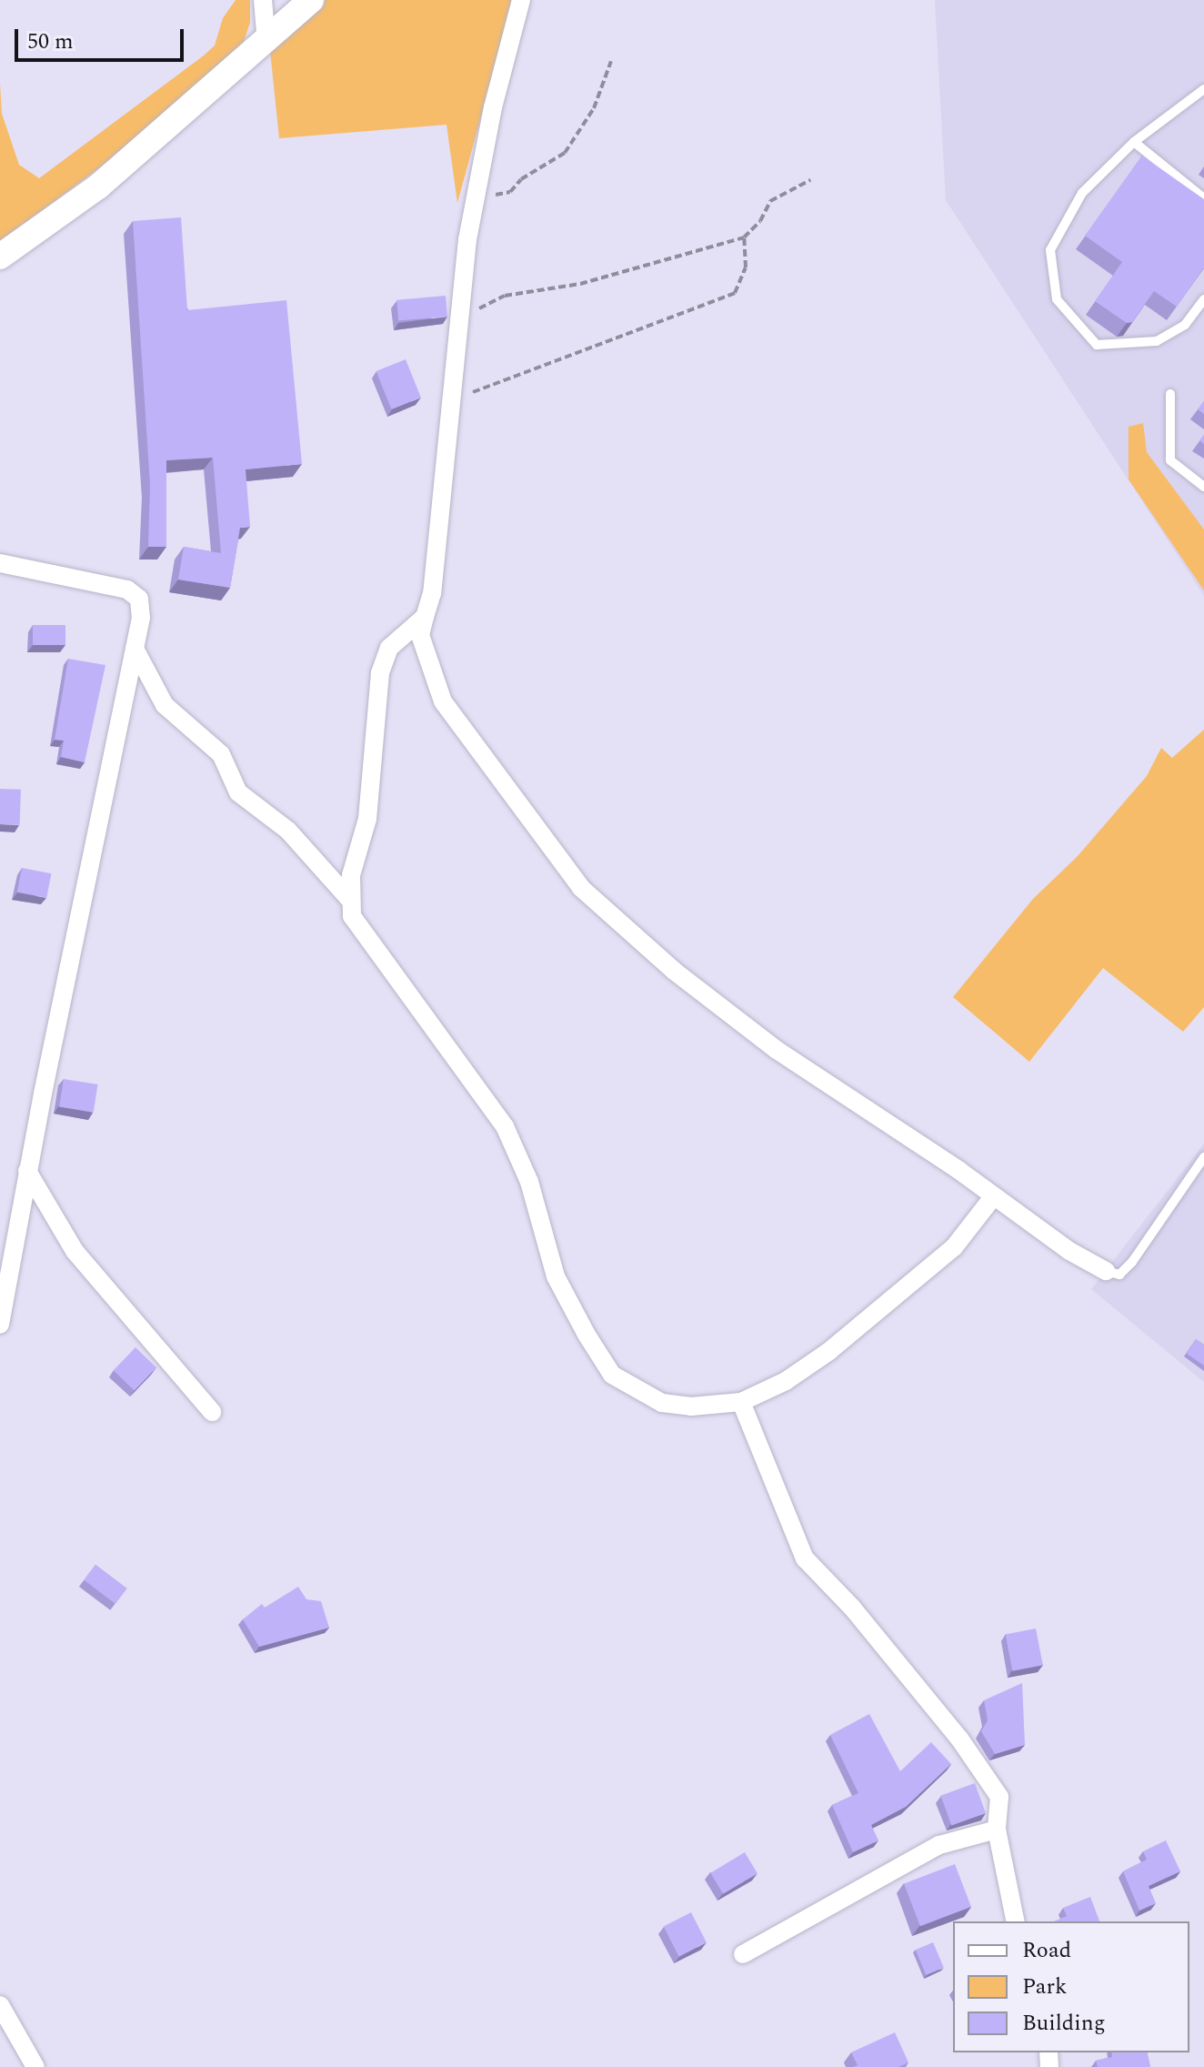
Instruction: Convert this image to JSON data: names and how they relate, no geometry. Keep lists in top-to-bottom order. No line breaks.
{"legend":["Road","Park","Building"],"scale_bar":"50 m"}
